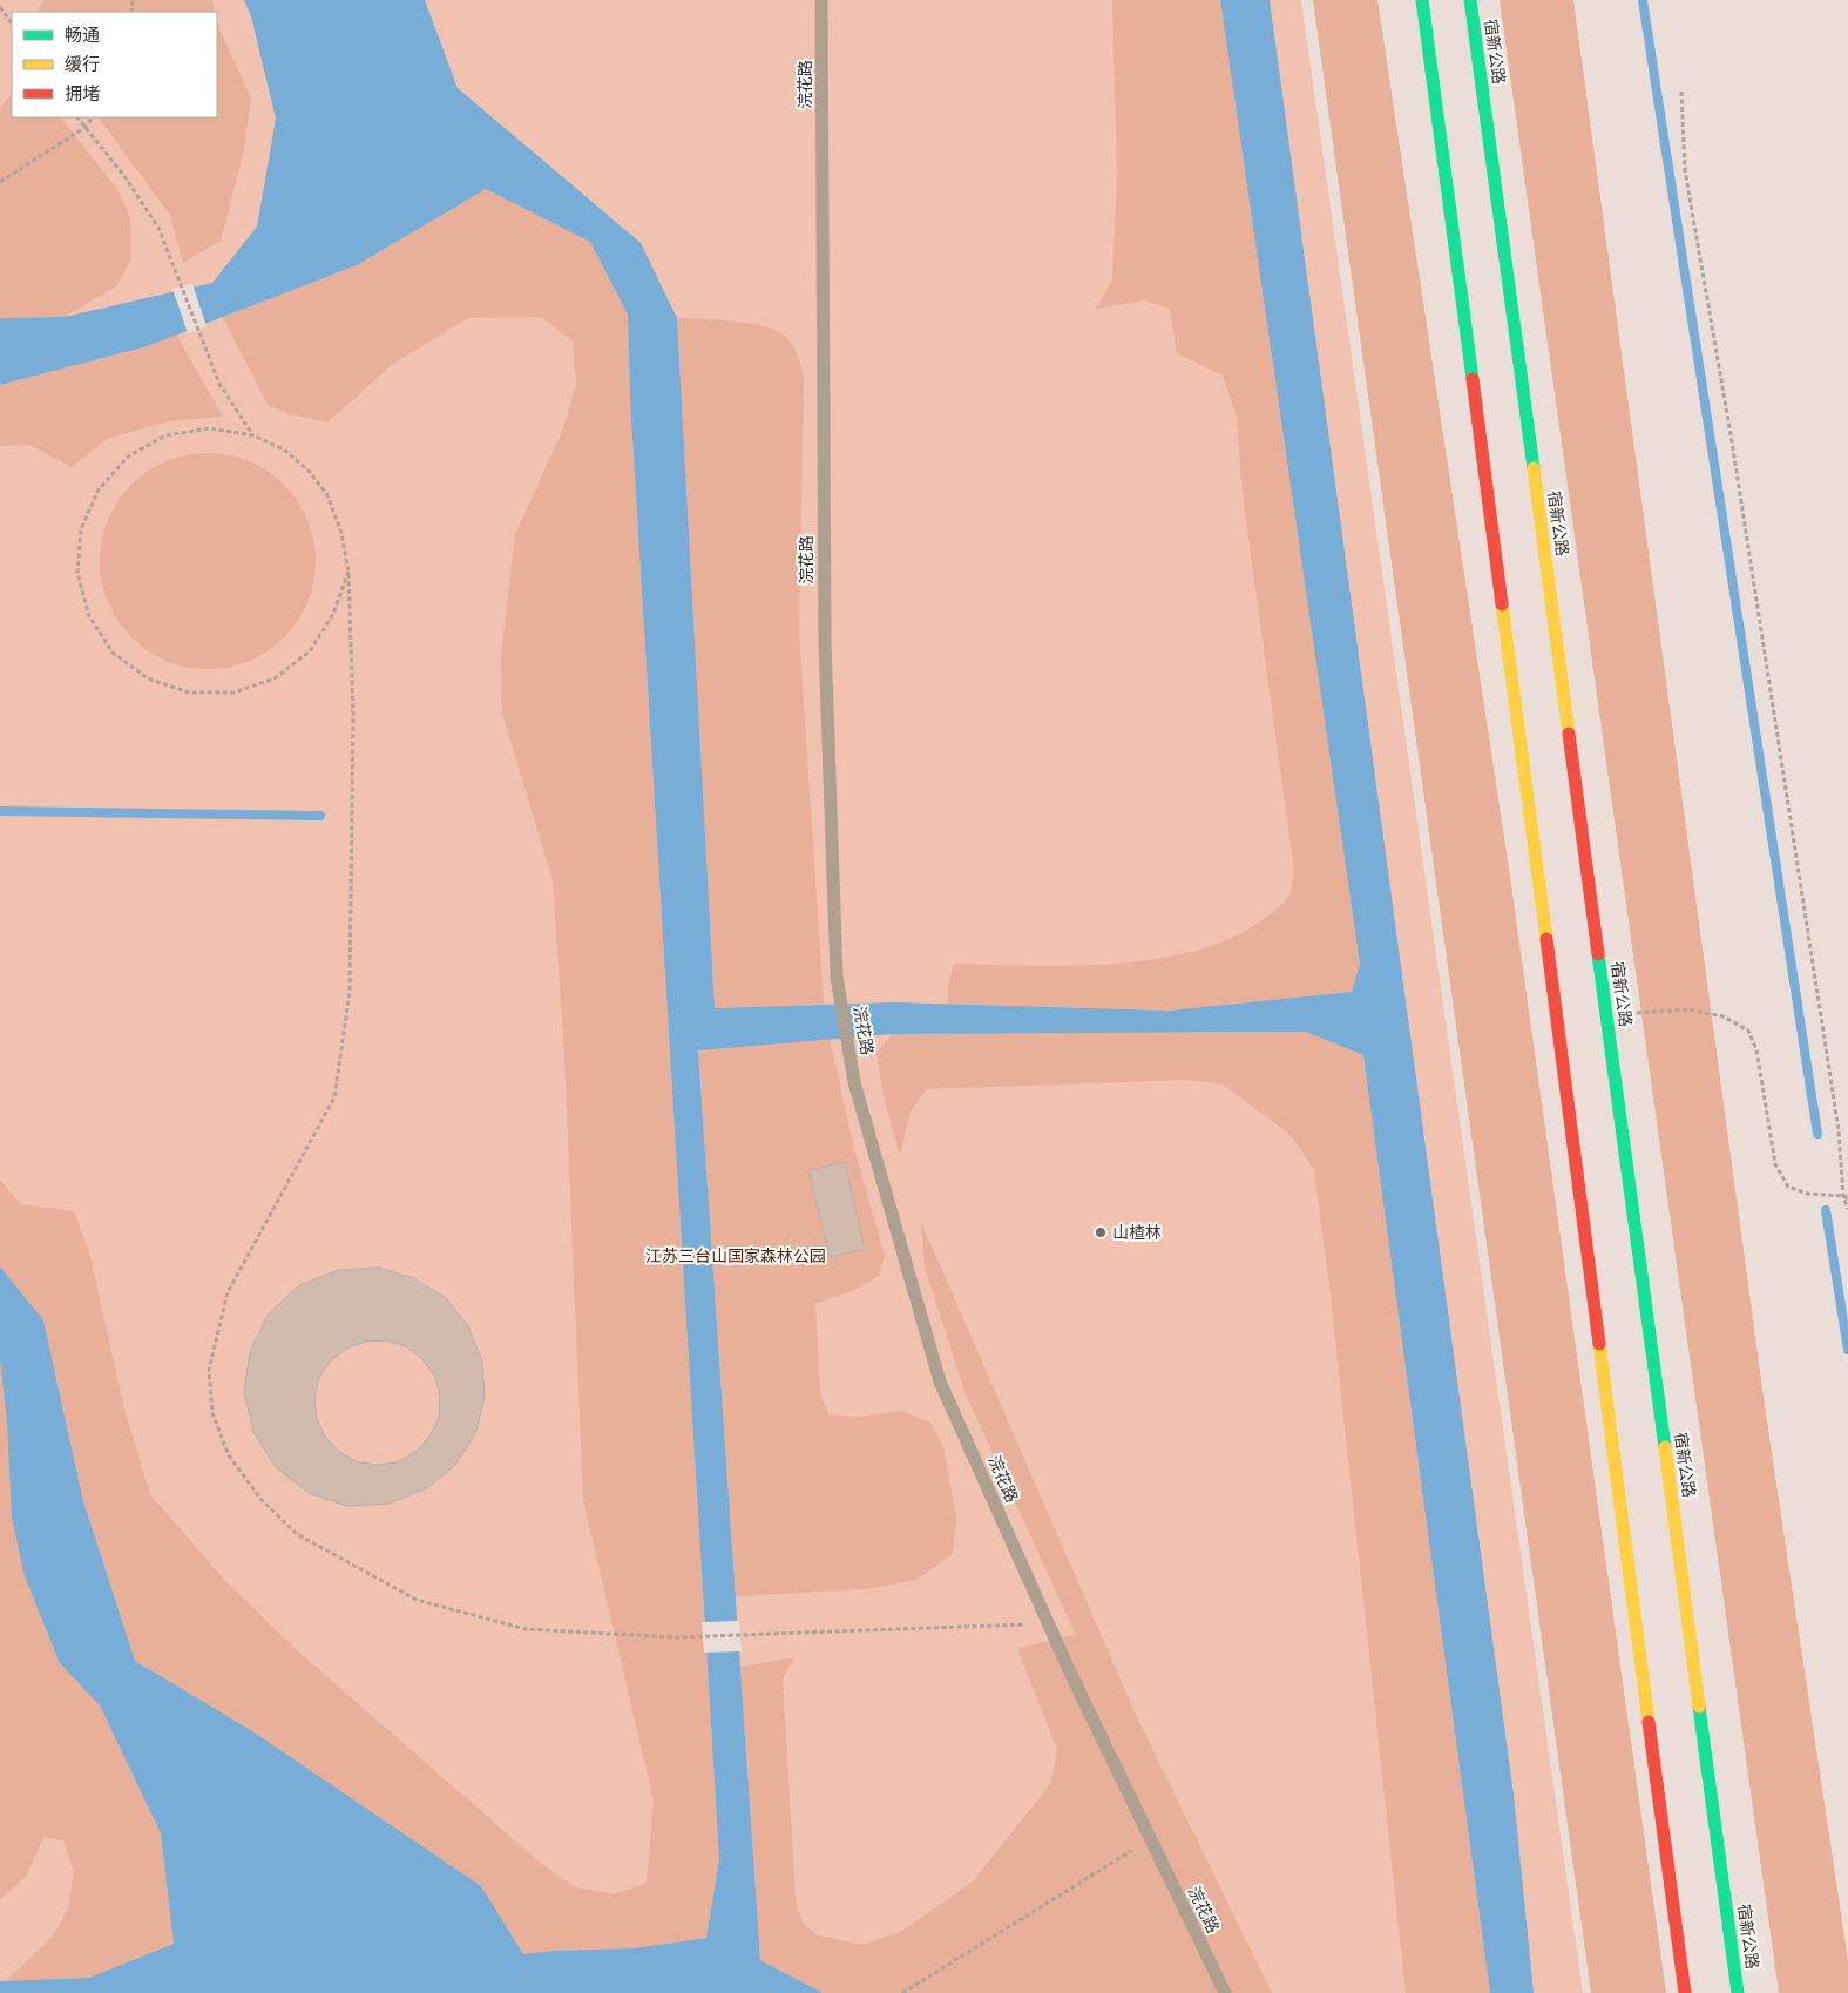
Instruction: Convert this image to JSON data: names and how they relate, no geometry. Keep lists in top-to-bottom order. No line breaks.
{"streets":{"highway":["宿新公路"],"lane":["浣花路"]},"parks":["江苏三台山国家森林公园"],"places":["山楂林"],"legend":["畅通","缓行","拥堵"]}
